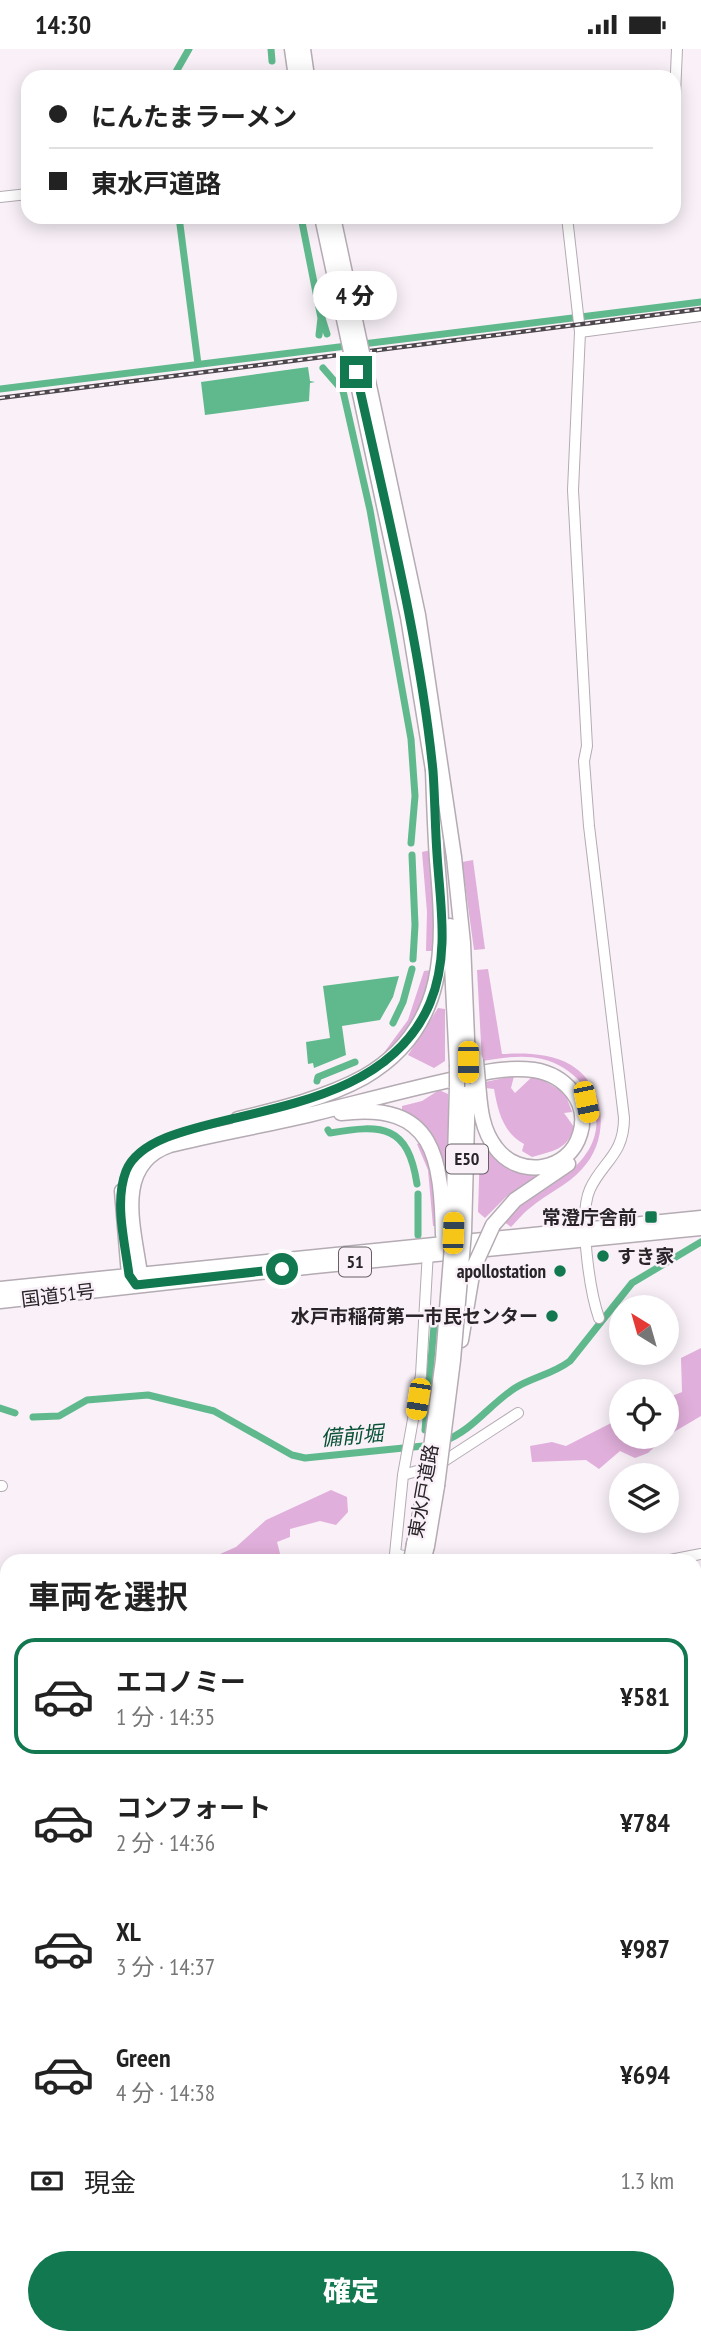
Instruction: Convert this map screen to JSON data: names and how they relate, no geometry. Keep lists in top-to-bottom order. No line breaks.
{"streets":{"highway":["E50","51","国道51号","東水戸道路"]},"water":["備前堀"],"places":{"transit":["常澄庁舎前"],"other":["すき家","apollostation","水戸市稲荷第一市民センター"]},"north":"top left","page":{"status":"14:30","banner":["にんたまラーメン","東水戸道路"],"bubble":"4 分","heading":"車両を選択","list":[{"name":"エコノミー","note":"1 分 · 14:35","value":"¥581"},{"name":"コンフォート","note":"2 分 · 14:36","value":"¥784"},{"name":"XL","note":"3 分 · 14:37","value":"¥987"},{"name":"Green","note":"4 分 · 14:38","value":"¥694"}],"pay":["現金","1.3 km"],"buttons":"確定"}}
